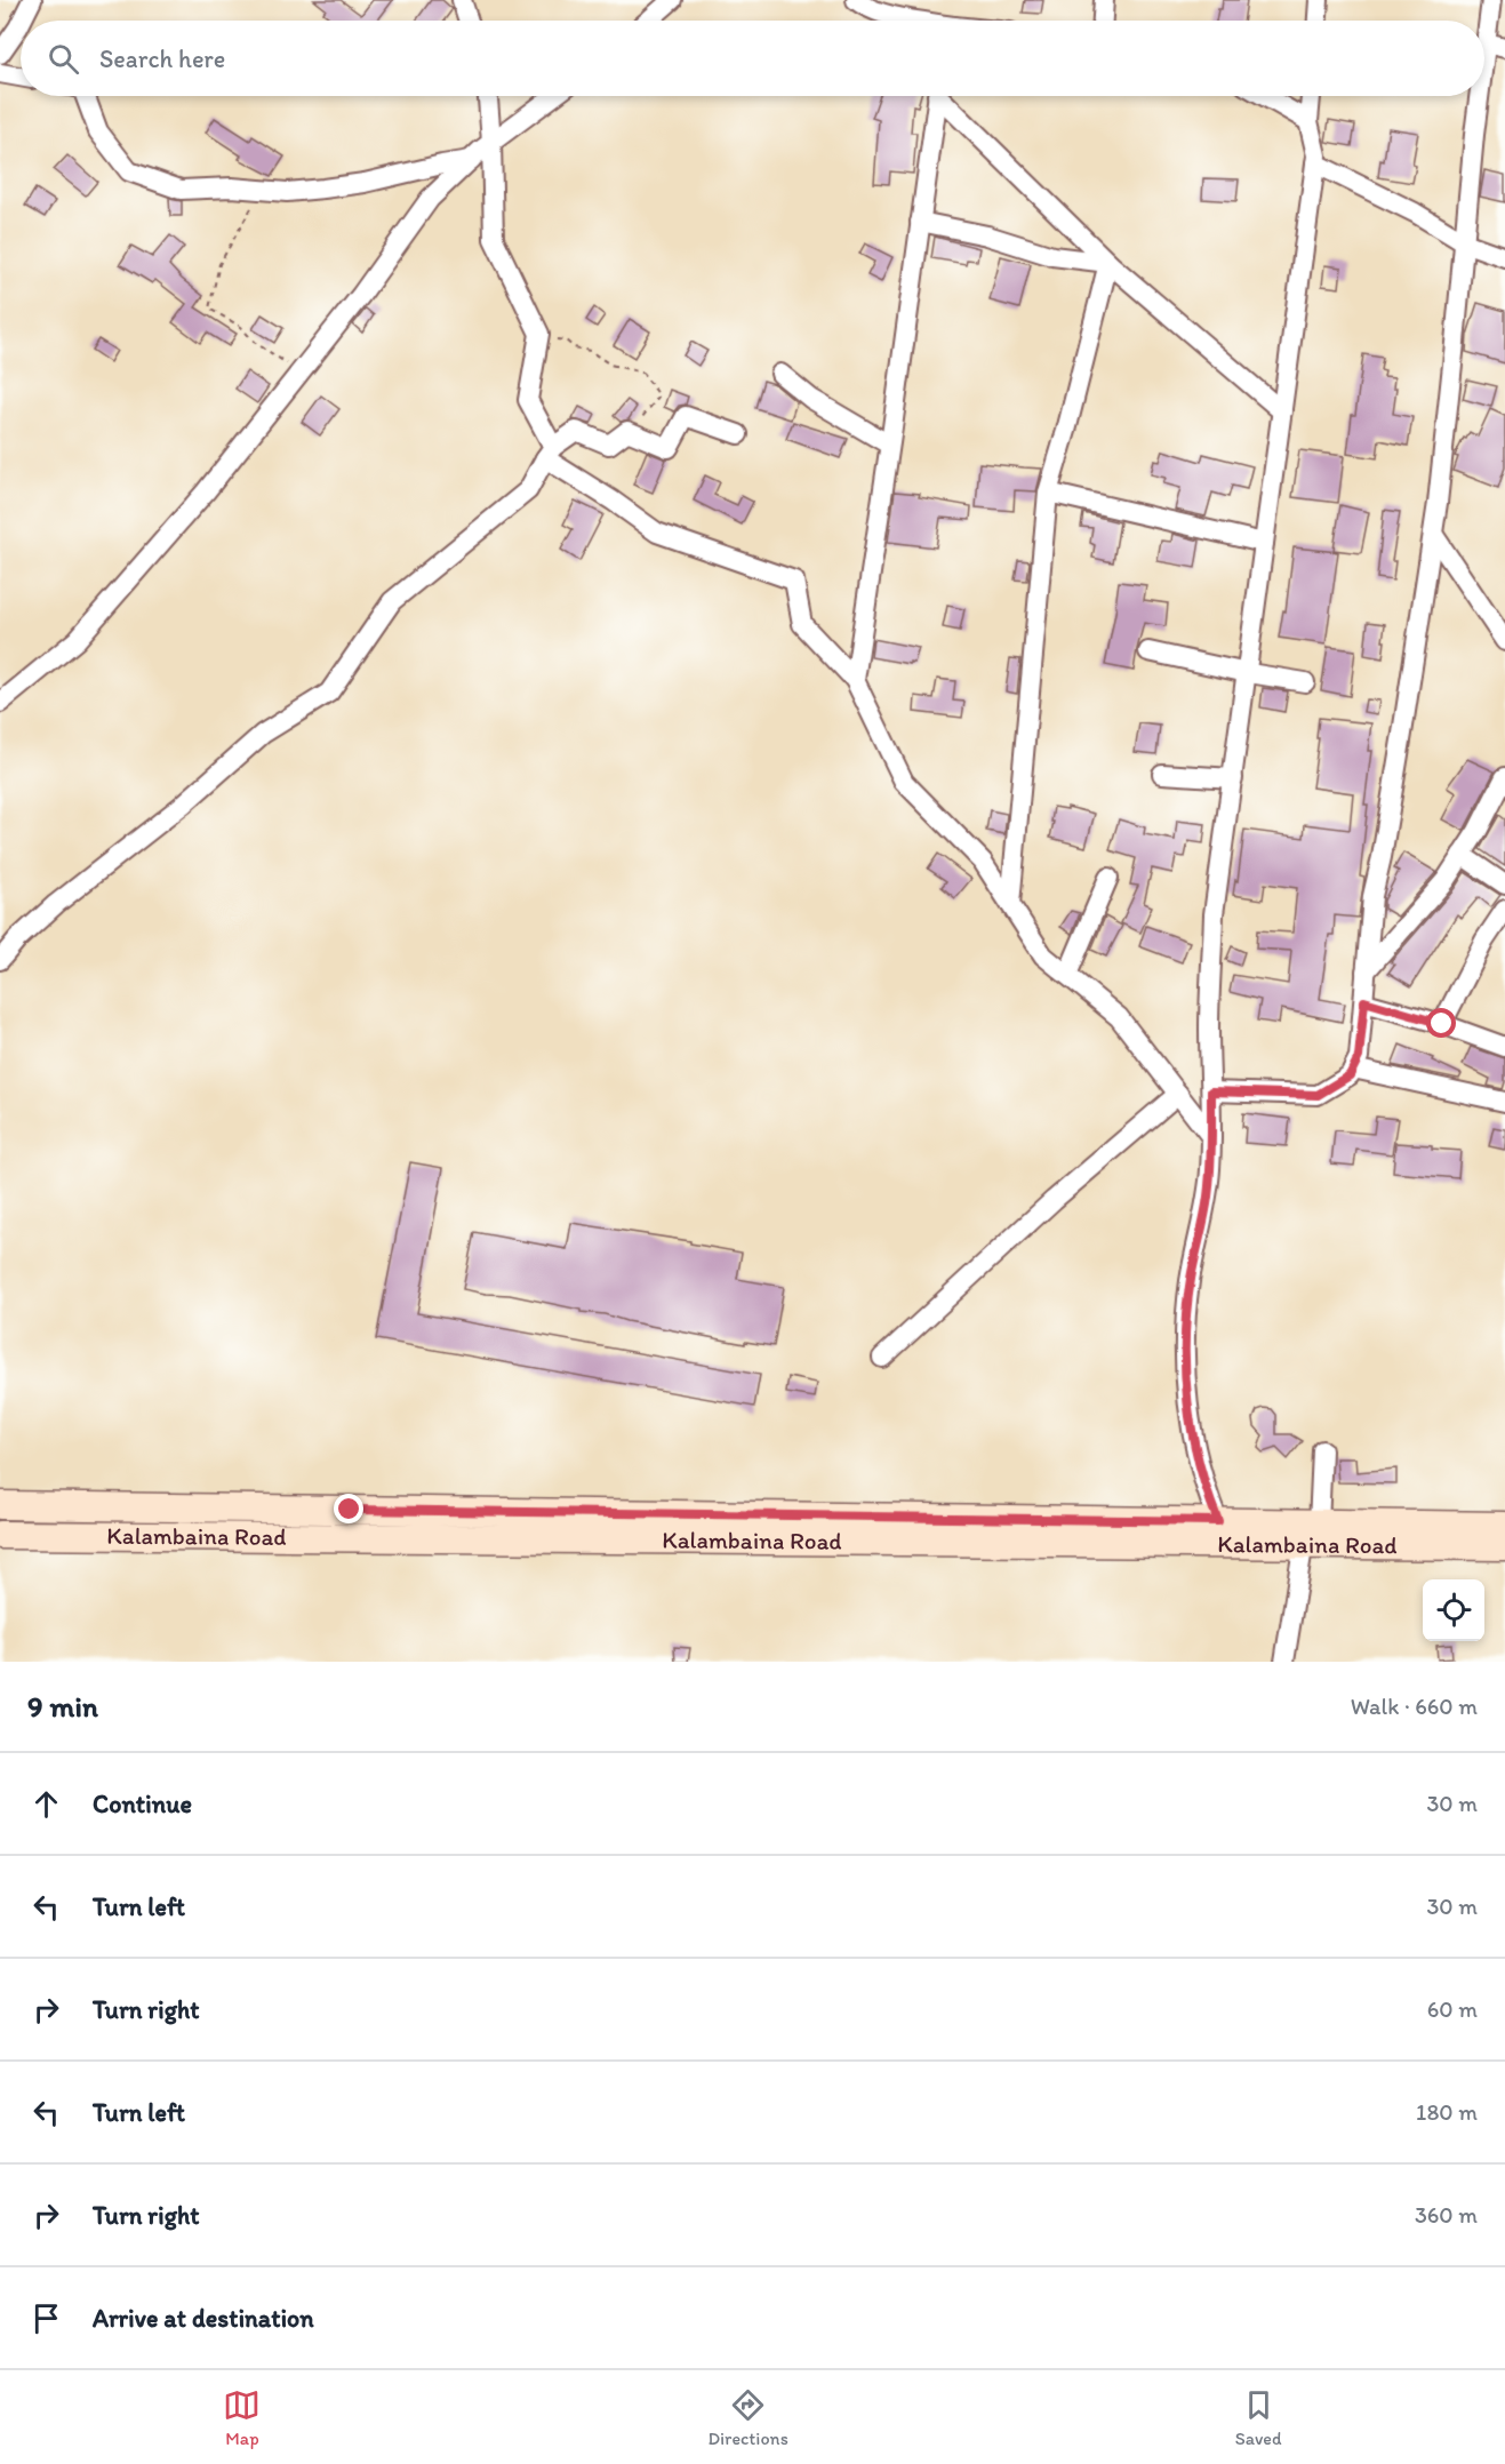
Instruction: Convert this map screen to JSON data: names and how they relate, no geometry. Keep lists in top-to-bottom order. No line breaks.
{"streets":{"main road":["Kalambaina Road"]},"page":{"search":"Search here","heading":["9 min","Walk · 660 m"],"list":[["Continue","30 m"],["Turn left","30 m"],["Turn right","60 m"],["Turn left","180 m"],["Turn right","360 m"],"Arrive at destination"],"nav":["Map","Directions","Saved"]}}
